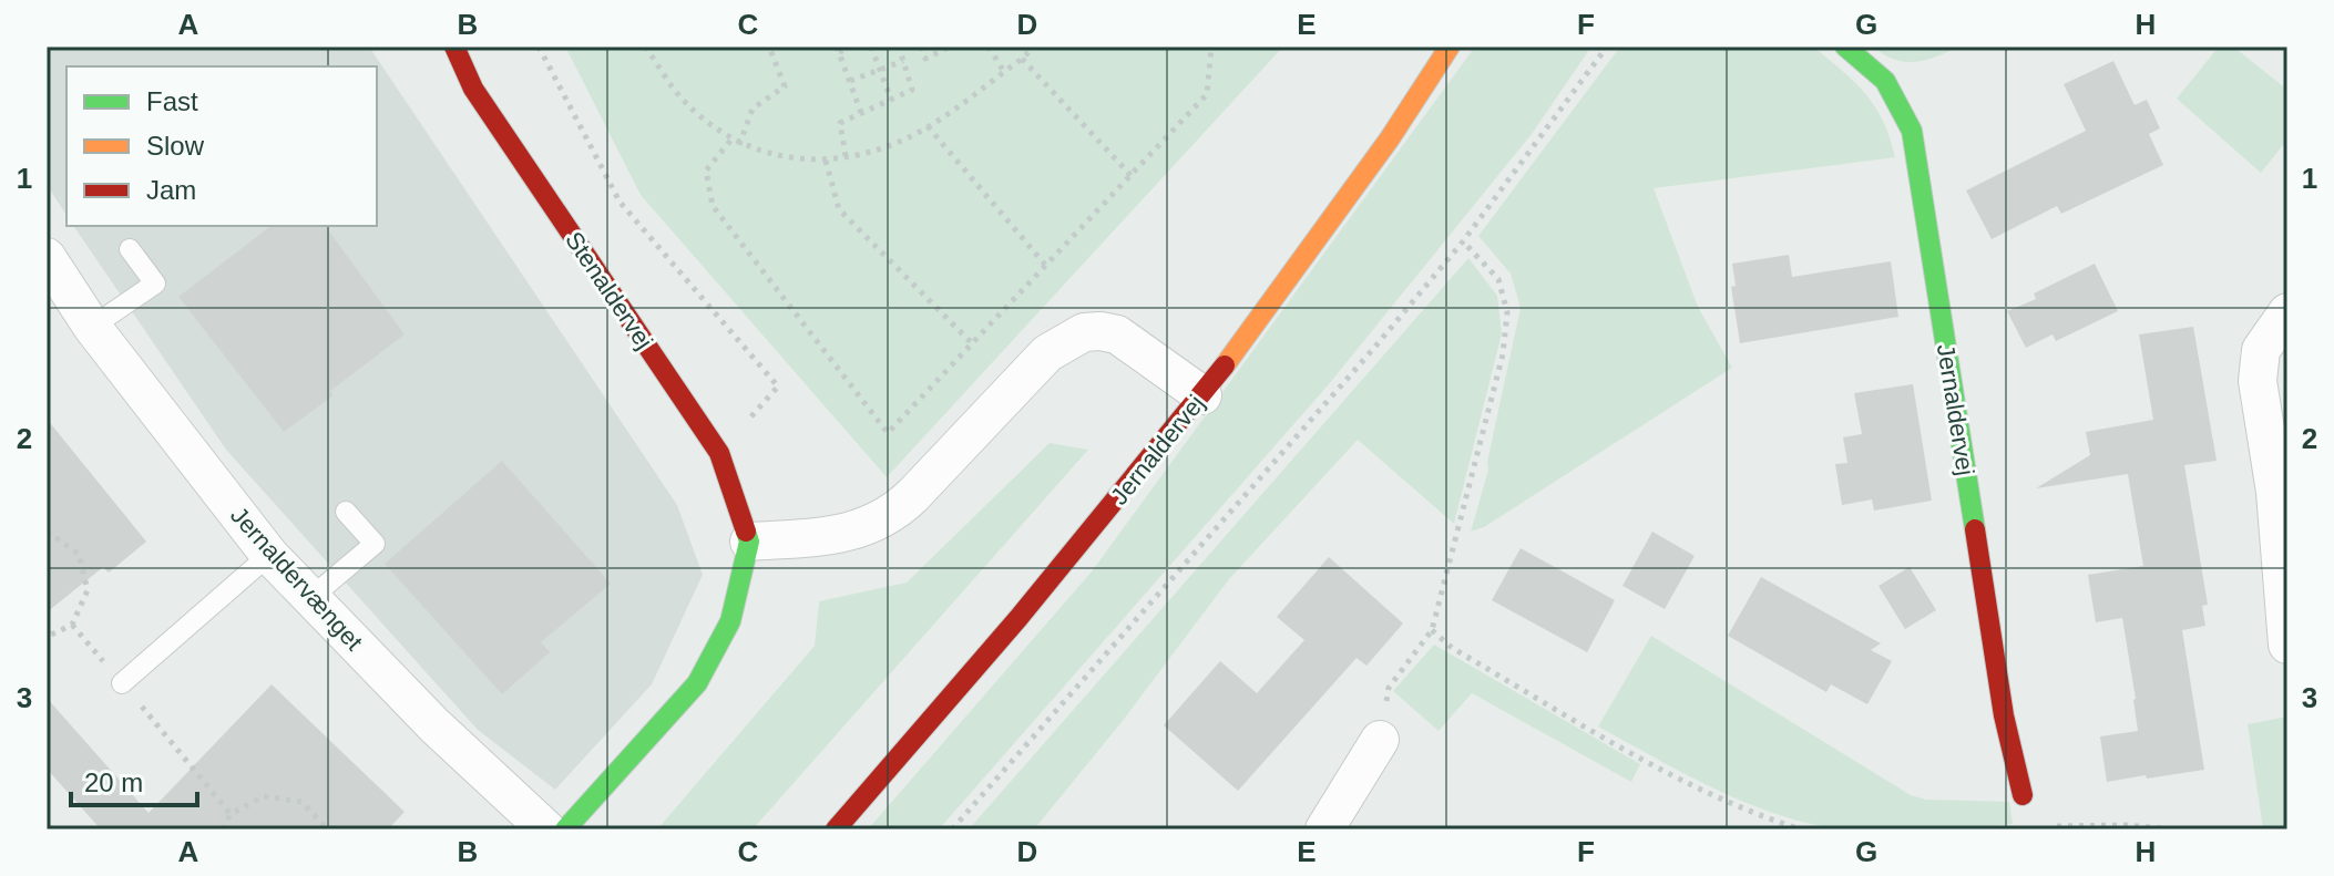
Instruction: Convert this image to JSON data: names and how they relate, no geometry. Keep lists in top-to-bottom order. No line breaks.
{"streets":{"street":["Stenaldervej","Jernaldervej","Jernaldervænget"]},"legend":["Fast","Slow","Jam"],"scale_bar":"20 m","grid":{"columns":["A","B","C","D","E","F","G","H"],"rows":["1","2","3"]}}
